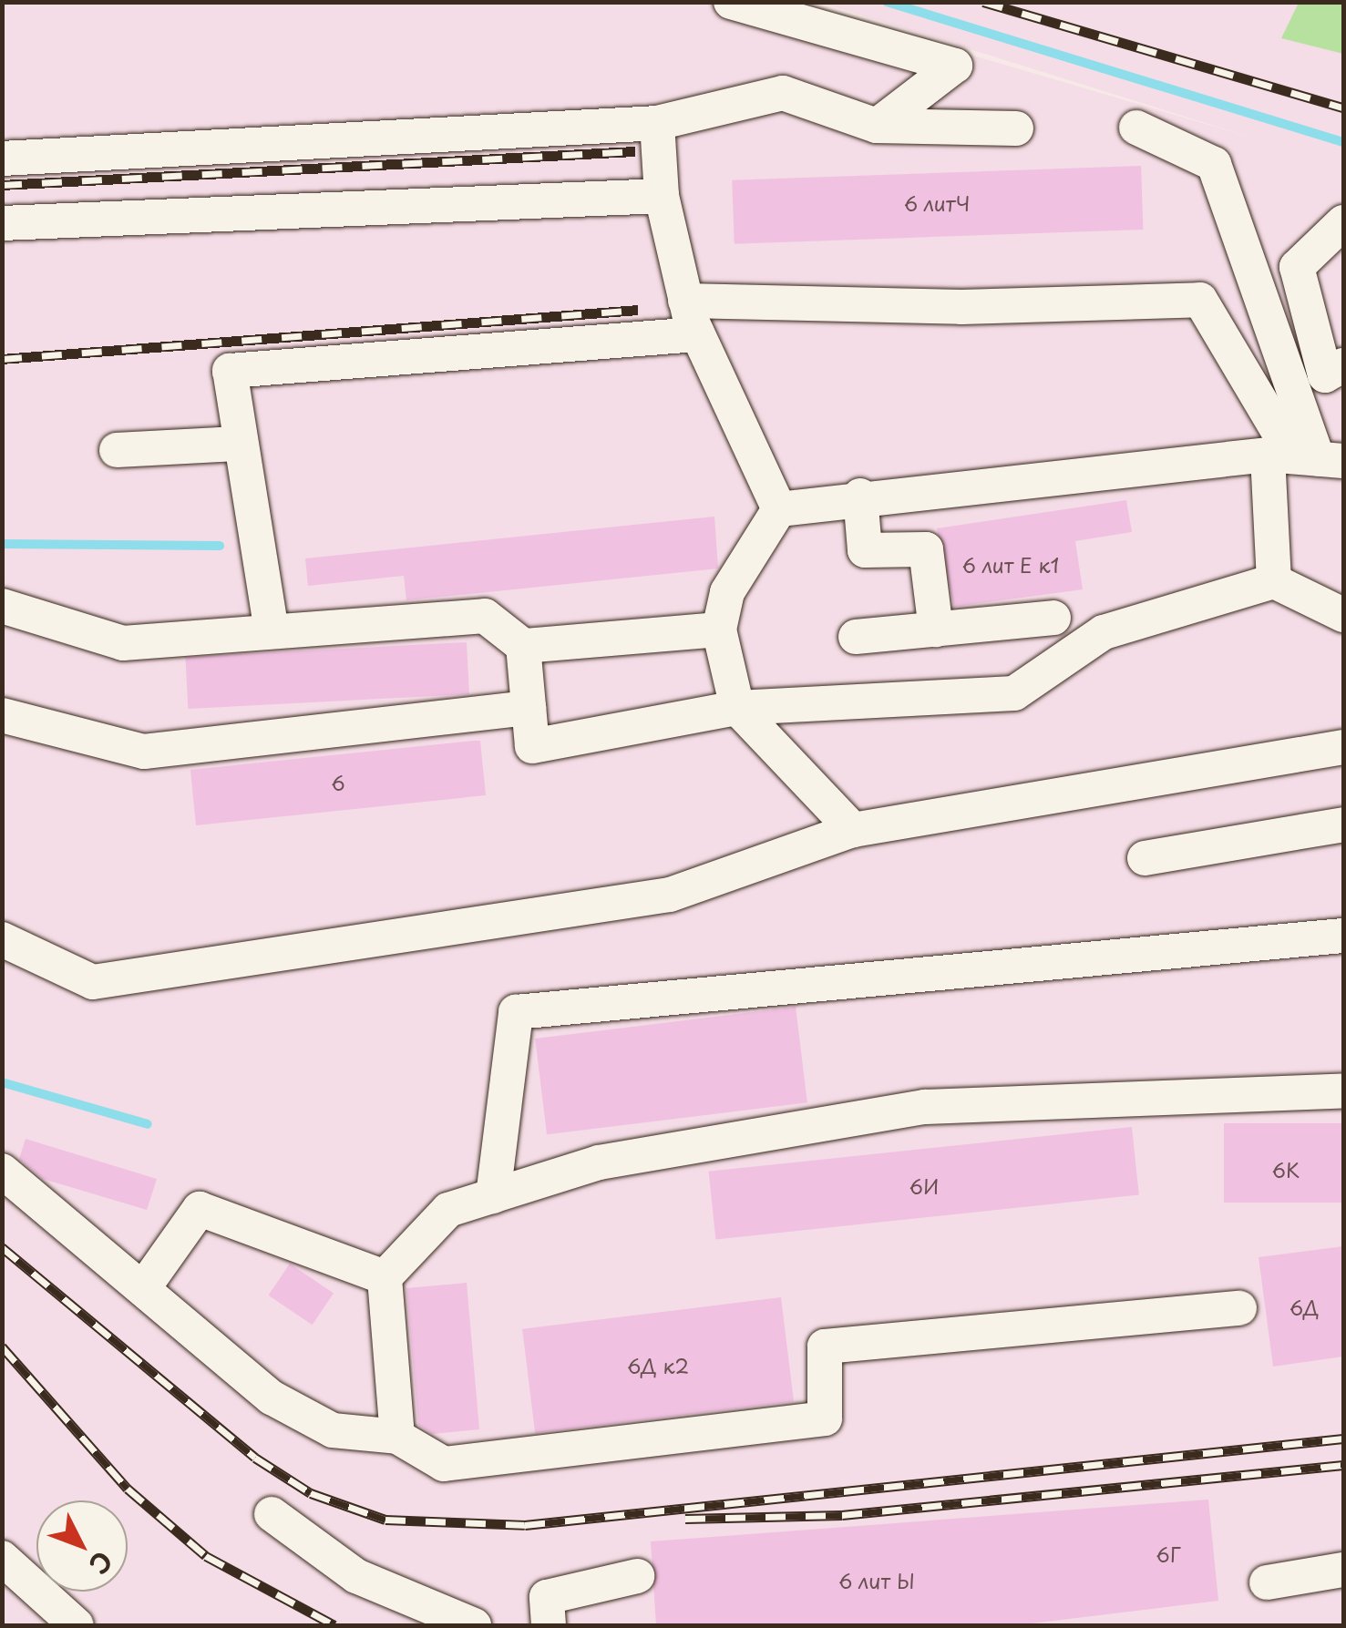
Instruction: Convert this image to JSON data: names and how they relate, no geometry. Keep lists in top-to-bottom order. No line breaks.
{"house_numbers":["6 литЧ","6 лит Е к1","6","6К","6И","6Д","6Д к2","6Г","6 лит Ы"],"north":"bottom right"}
